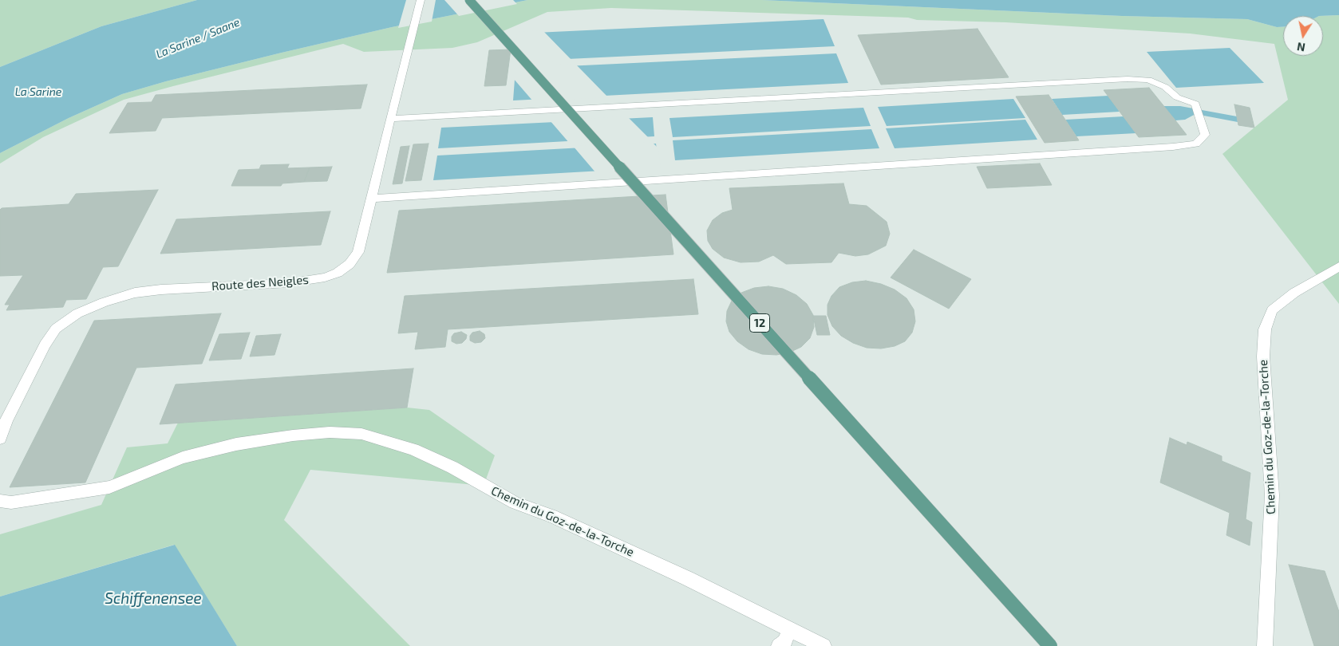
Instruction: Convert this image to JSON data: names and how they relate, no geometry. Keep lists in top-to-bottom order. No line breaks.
{"streets":{"main road":["12"],"street":["Route des Neigles","Chemin du Goz-de-la-Torche"]},"water":["La Sarine / Saane","La Sarine","Schiffenensee"],"north":"bottom"}
